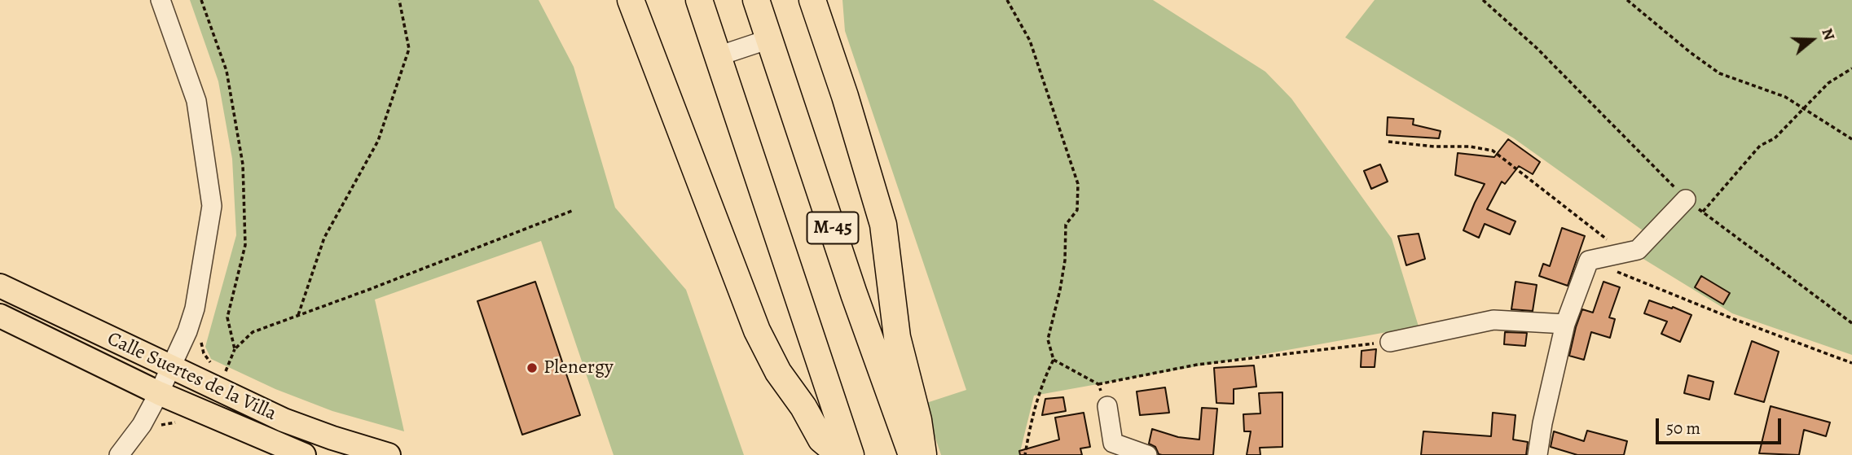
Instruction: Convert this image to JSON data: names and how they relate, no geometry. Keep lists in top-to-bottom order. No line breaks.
{"streets":{"highway":["M-45"],"main road":["Calle Suertes de la Villa"]},"places":["Plenergy"],"scale_bar":"50 m","north":"right"}
